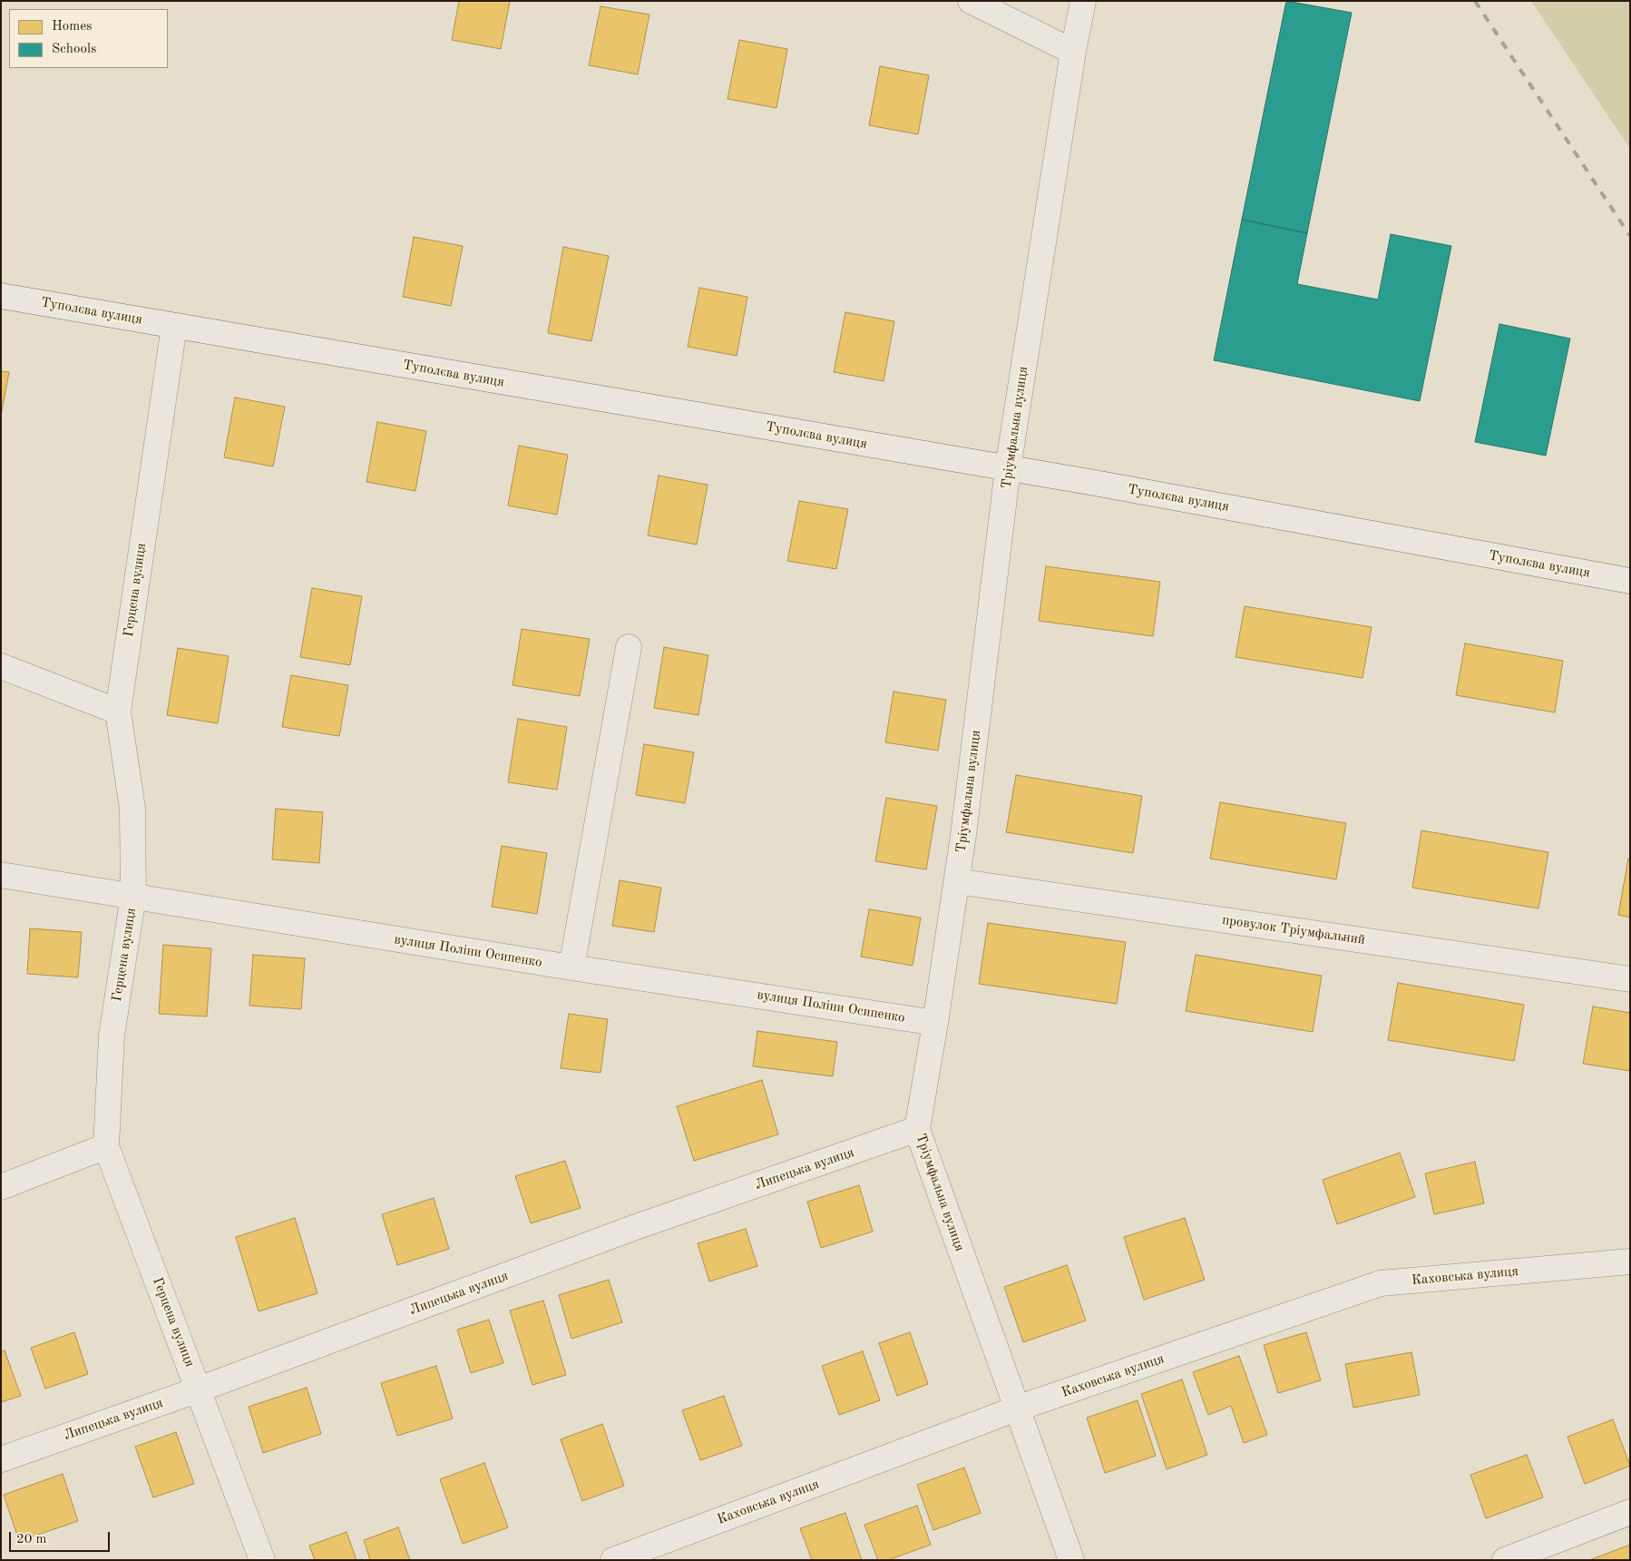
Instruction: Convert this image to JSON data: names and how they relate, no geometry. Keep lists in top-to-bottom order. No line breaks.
{"streets":{"street":["Туполєва вулиця","Тріумфальна вулиця","Герцена вулиця","провулок Тріумфальний","вулиця Поліни Осипенко","Липецька вулиця","Каховська вулиця"]},"crossings":[["Туполєва вулиця","Тріумфальна вулиця"],["Туполєва вулиця","Герцена вулиця"],["Тріумфальна вулиця","провулок Тріумфальний"],["Тріумфальна вулиця","вулиця Поліни Осипенко"],["Тріумфальна вулиця","Липецька вулиця"],["Тріумфальна вулиця","Каховська вулиця"],["Герцена вулиця","вулиця Поліни Осипенко"],["Герцена вулиця","Липецька вулиця"]],"legend":["Homes","Schools"],"scale_bar":"20 m"}
